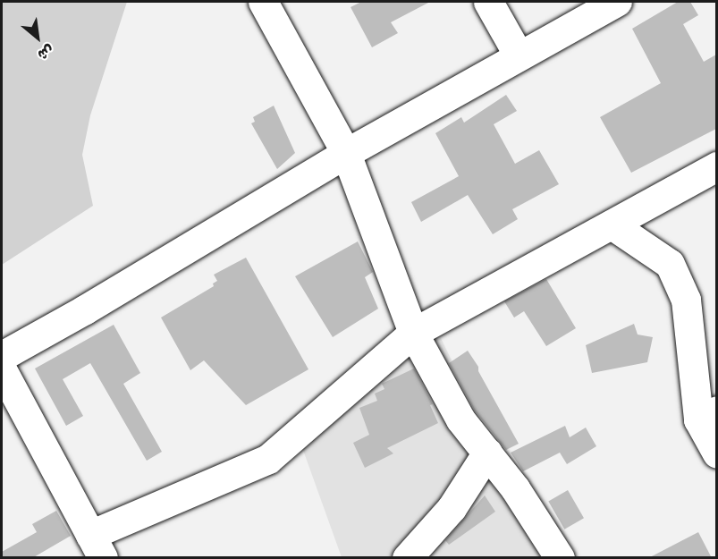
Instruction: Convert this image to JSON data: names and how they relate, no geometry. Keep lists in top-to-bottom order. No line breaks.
{"north":"bottom right"}
